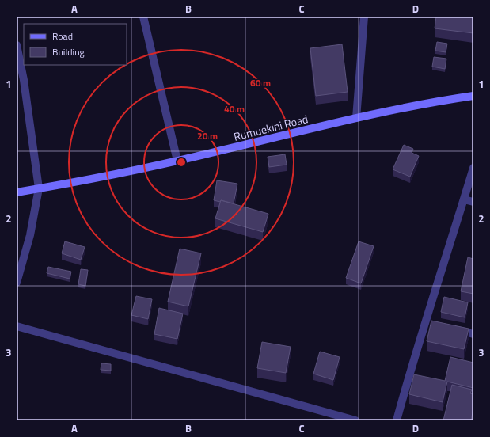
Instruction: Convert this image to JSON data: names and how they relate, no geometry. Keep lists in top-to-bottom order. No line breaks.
{"streets":{"street":["Rumuekini Road"]},"legend":["Road","Building"],"grid":{"columns":["A","B","C","D"],"rows":["1","2","3"]},"rings":["60 m","40 m","20 m"]}
